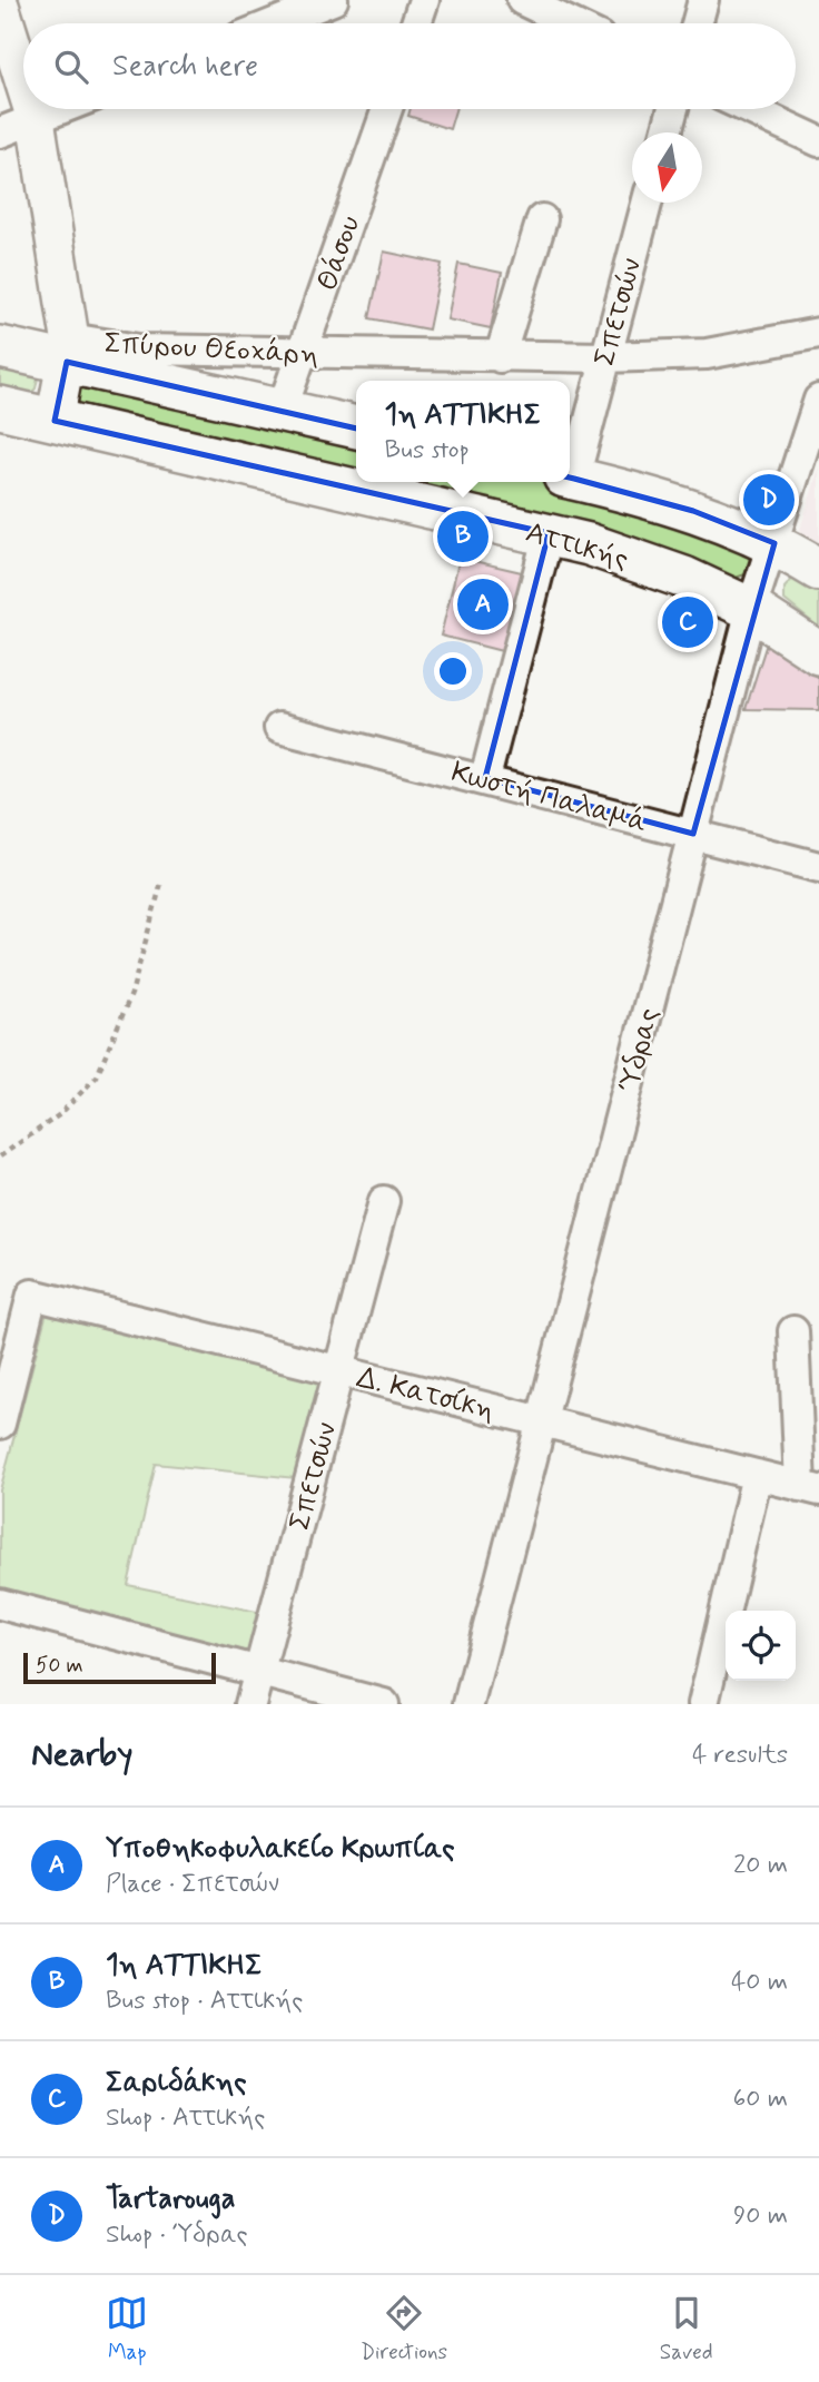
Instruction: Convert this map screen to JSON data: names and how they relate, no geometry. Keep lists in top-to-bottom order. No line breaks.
{"streets":{"main road":["Αττικής"],"street":["Θάσου","Σπετσών","Σπύρου Θεοχάρη","Κωστή Παλαμά","Ύδρας","Δ. Κατσίκη"]},"crossings":[["Θάσου","Σπύρου Θεοχάρη"],["Σπετσών","Σπύρου Θεοχάρη"],["Σπετσών","Δ. Κατσίκη"],["Αττικής","Ύδρας"],["Κωστή Παλαμά","Ύδρας"],["Ύδρας","Δ. Κατσίκη"]],"scale_bar":"50 m","north":"bottom","page":{"search":"Search here","popup":["1η ΑΤΤΙΚΗΣ","Bus stop"],"pins":["D","B","A","C"],"scale":"50 m","heading":["Nearby","4 results"],"list":[{"mark":"A","name":"Υποθηκοφυλακείο Κρωπίας","note":"Place · Σπετσών","value":"20 m"},{"mark":"B","name":"1η ΑΤΤΙΚΗΣ","note":"Bus stop · Αττικής","value":"40 m"},{"mark":"C","name":"Σαριδάκης","note":"Shop · Αττικής","value":"60 m"},{"mark":"D","name":"Tartarouga","note":"Shop · Ύδρας","value":"90 m"}],"nav":["Map","Directions","Saved"]}}
